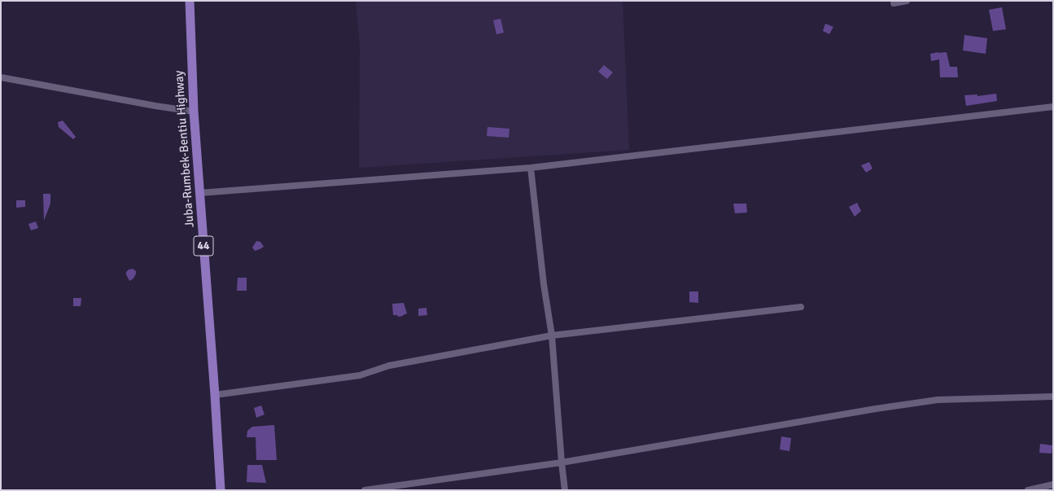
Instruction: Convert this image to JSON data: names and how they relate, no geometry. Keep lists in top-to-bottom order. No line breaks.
{"streets":{"main road":["Juba-Rumbek-Bentiu Highway","44"]}}
